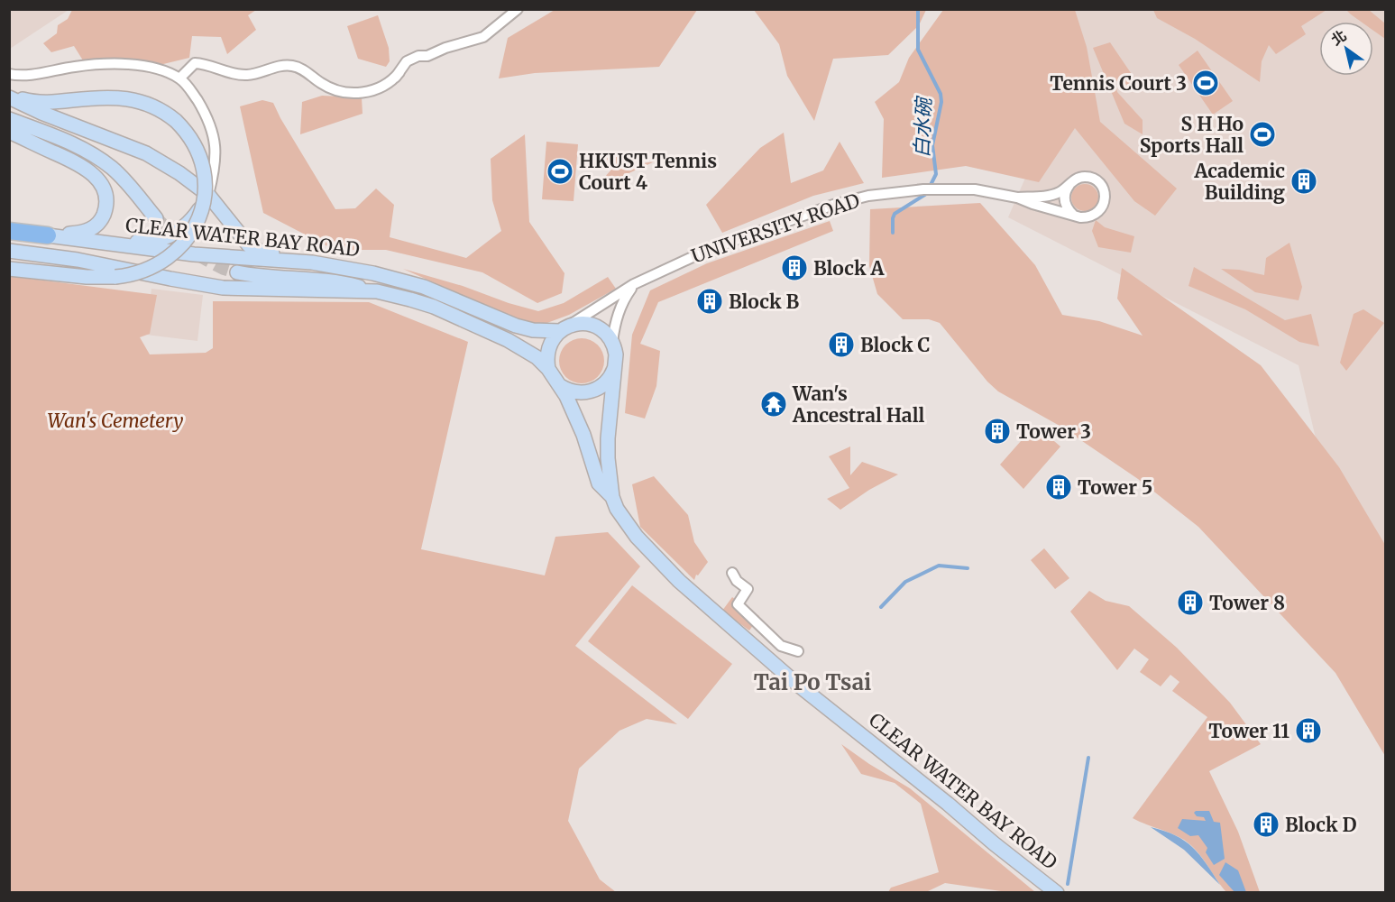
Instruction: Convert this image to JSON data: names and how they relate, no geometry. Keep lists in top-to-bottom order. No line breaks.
{"streets":{"main road":["CLEAR WATER BAY ROAD"],"street":["UNIVERSITY ROAD"]},"crossings":[["UNIVERSITY ROAD","CLEAR WATER BAY ROAD"]],"districts":["Tai Po Tsai"],"water":["白水碗"],"parks":["Wan's Cemetery"],"places":{"sports":["Tennis Court 3","S H Ho Sports Hall","HKUST Tennis Court 4"],"building":["Academic Building","Block A","Block B","Block C","Tower 3","Tower 5","Tower 8","Tower 11","Block D"],"temple":["Wan's Ancestral Hall"]},"north":"top left"}
